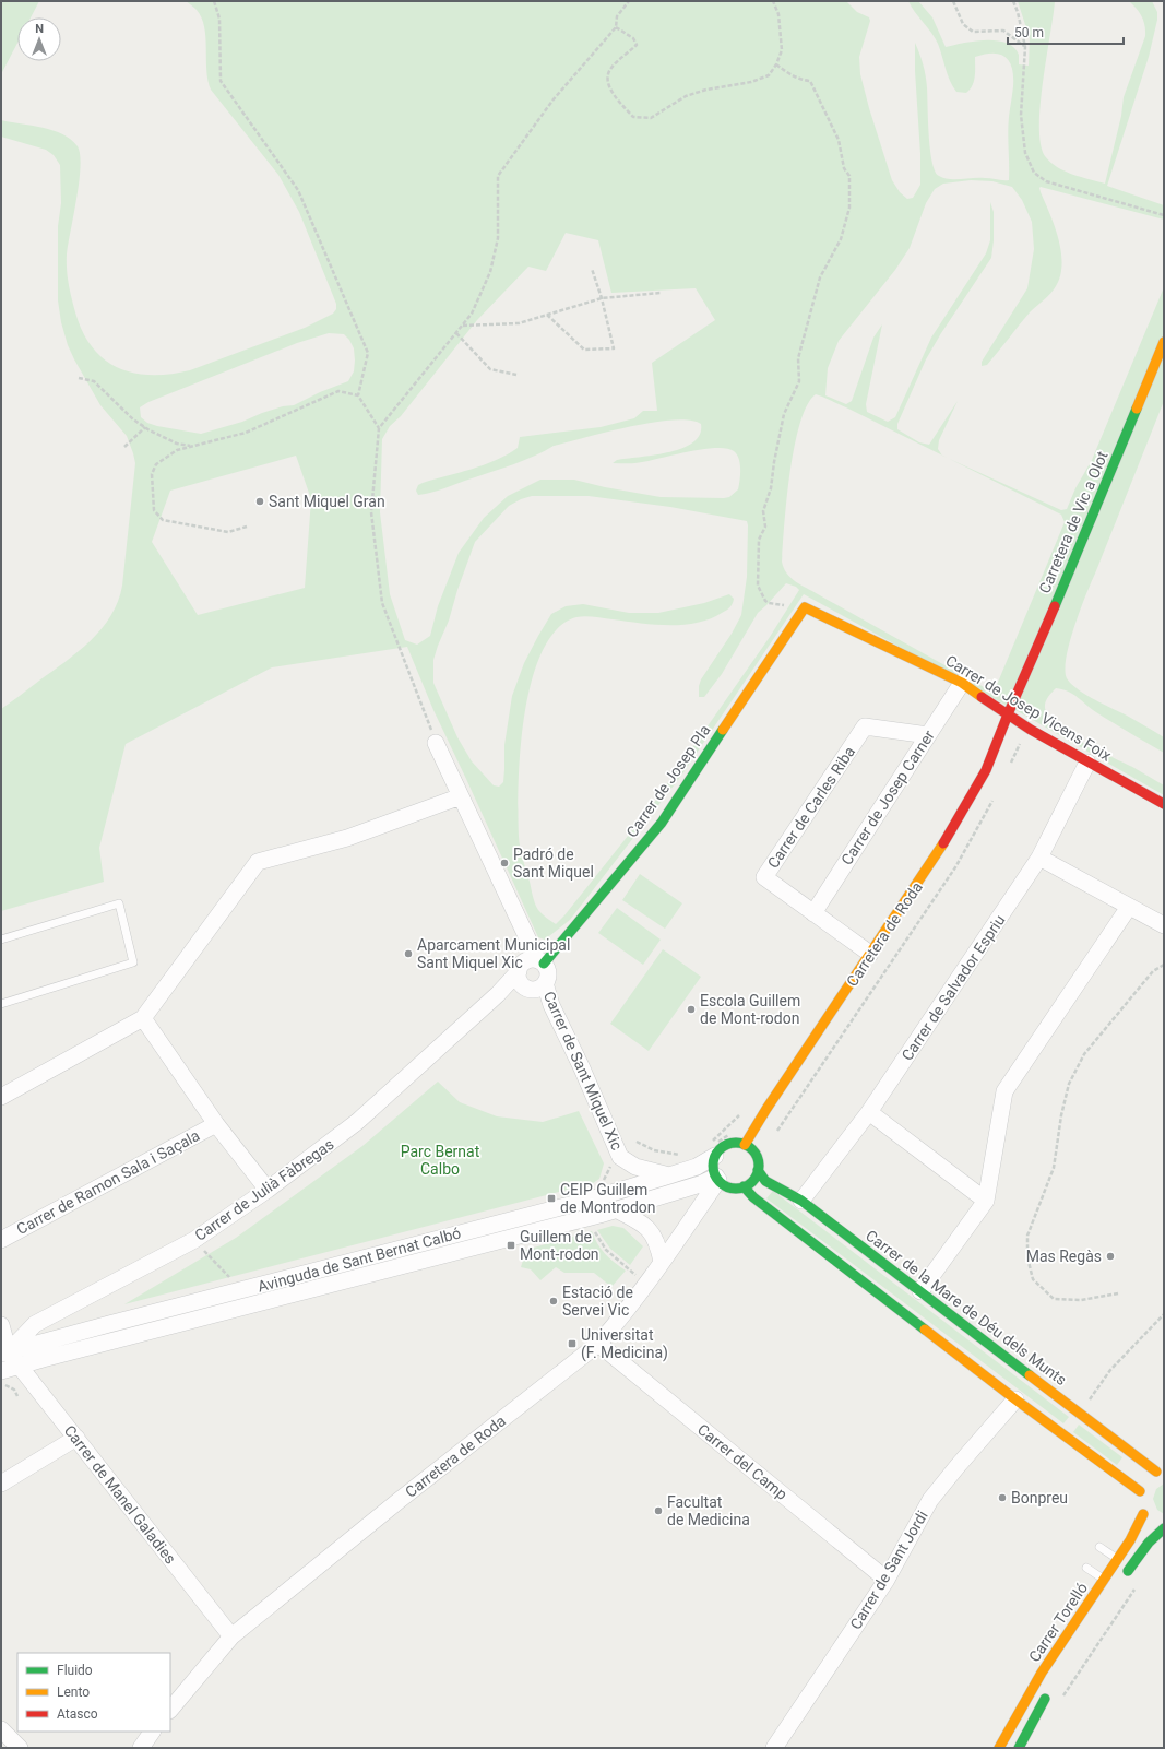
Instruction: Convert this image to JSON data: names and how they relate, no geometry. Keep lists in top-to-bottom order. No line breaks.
{"streets":{"street":["Carretera de Vic a Olot","Carrer de Josep Vicens Foix","Carrer de Josep Pla","Carrer de Josep Carner","Carrer de Carles Riba","Carretera de Roda","Carrer de Salvador Espriu","Carrer de Sant Miquel Xic","Carrer de Ramon Sala i Saçala","Carrer de Julià Fàbregas","Avinguda de Sant Bernat Calbó","Carrer de la Mare de Déu dels Munts","Carrer del Camp","Carrer de Manel Galadies","Carrer de Sant Jordi","Carrer Torelló"]},"crossings":[["Carretera de Vic a Olot","Carrer de Josep Vicens Foix"],["Carretera de Vic a Olot","Carretera de Roda"],["Carrer de Josep Vicens Foix","Carrer de Josep Pla"],["Carrer de Josep Vicens Foix","Carrer de Josep Carner"],["Carrer de Josep Vicens Foix","Carretera de Roda"],["Carrer de Josep Vicens Foix","Carrer de Salvador Espriu"],["Carrer de Josep Pla","Carrer de Sant Miquel Xic"],["Carrer de Josep Pla","Carrer de Julià Fàbregas"],["Carrer de Josep Carner","Carrer de Carles Riba"],["Carrer de Carles Riba","Carretera de Roda"],["Carretera de Roda","Avinguda de Sant Bernat Calbó"],["Carretera de Roda","Carrer de la Mare de Déu dels Munts"],["Carretera de Roda","Carrer del Camp"],["Carretera de Roda","Carrer de Manel Galadies"],["Carrer de Salvador Espriu","Carrer de la Mare de Déu dels Munts"],["Carrer de Sant Miquel Xic","Carrer de Julià Fàbregas"],["Carrer de Sant Miquel Xic","Avinguda de Sant Bernat Calbó"],["Carrer de Julià Fàbregas","Avinguda de Sant Bernat Calbó"],["Carrer de Julià Fàbregas","Carrer de Manel Galadies"],["Avinguda de Sant Bernat Calbó","Carrer de la Mare de Déu dels Munts"],["Avinguda de Sant Bernat Calbó","Carrer de Manel Galadies"],["Carrer de la Mare de Déu dels Munts","Carrer Torelló"],["Carrer del Camp","Carrer de Sant Jordi"]],"parks":["Parc Bernat Calbo"],"places":{"other":["Sant Miquel Gran","Padró de Sant Miquel","Aparcament Municipal Sant Miquel Xic","Escola Guillem de Mont-rodon","Mas Regàs","Estació de Servei Vic","Bonpreu","Facultat de Medicina"],"transit":["CEIP Guillem de Montrodon","Guillem de Mont-rodon","Universitat (F. Medicina)"]},"legend":["Fluido","Lento","Atasco"],"scale_bar":"50 m","north":"top"}
